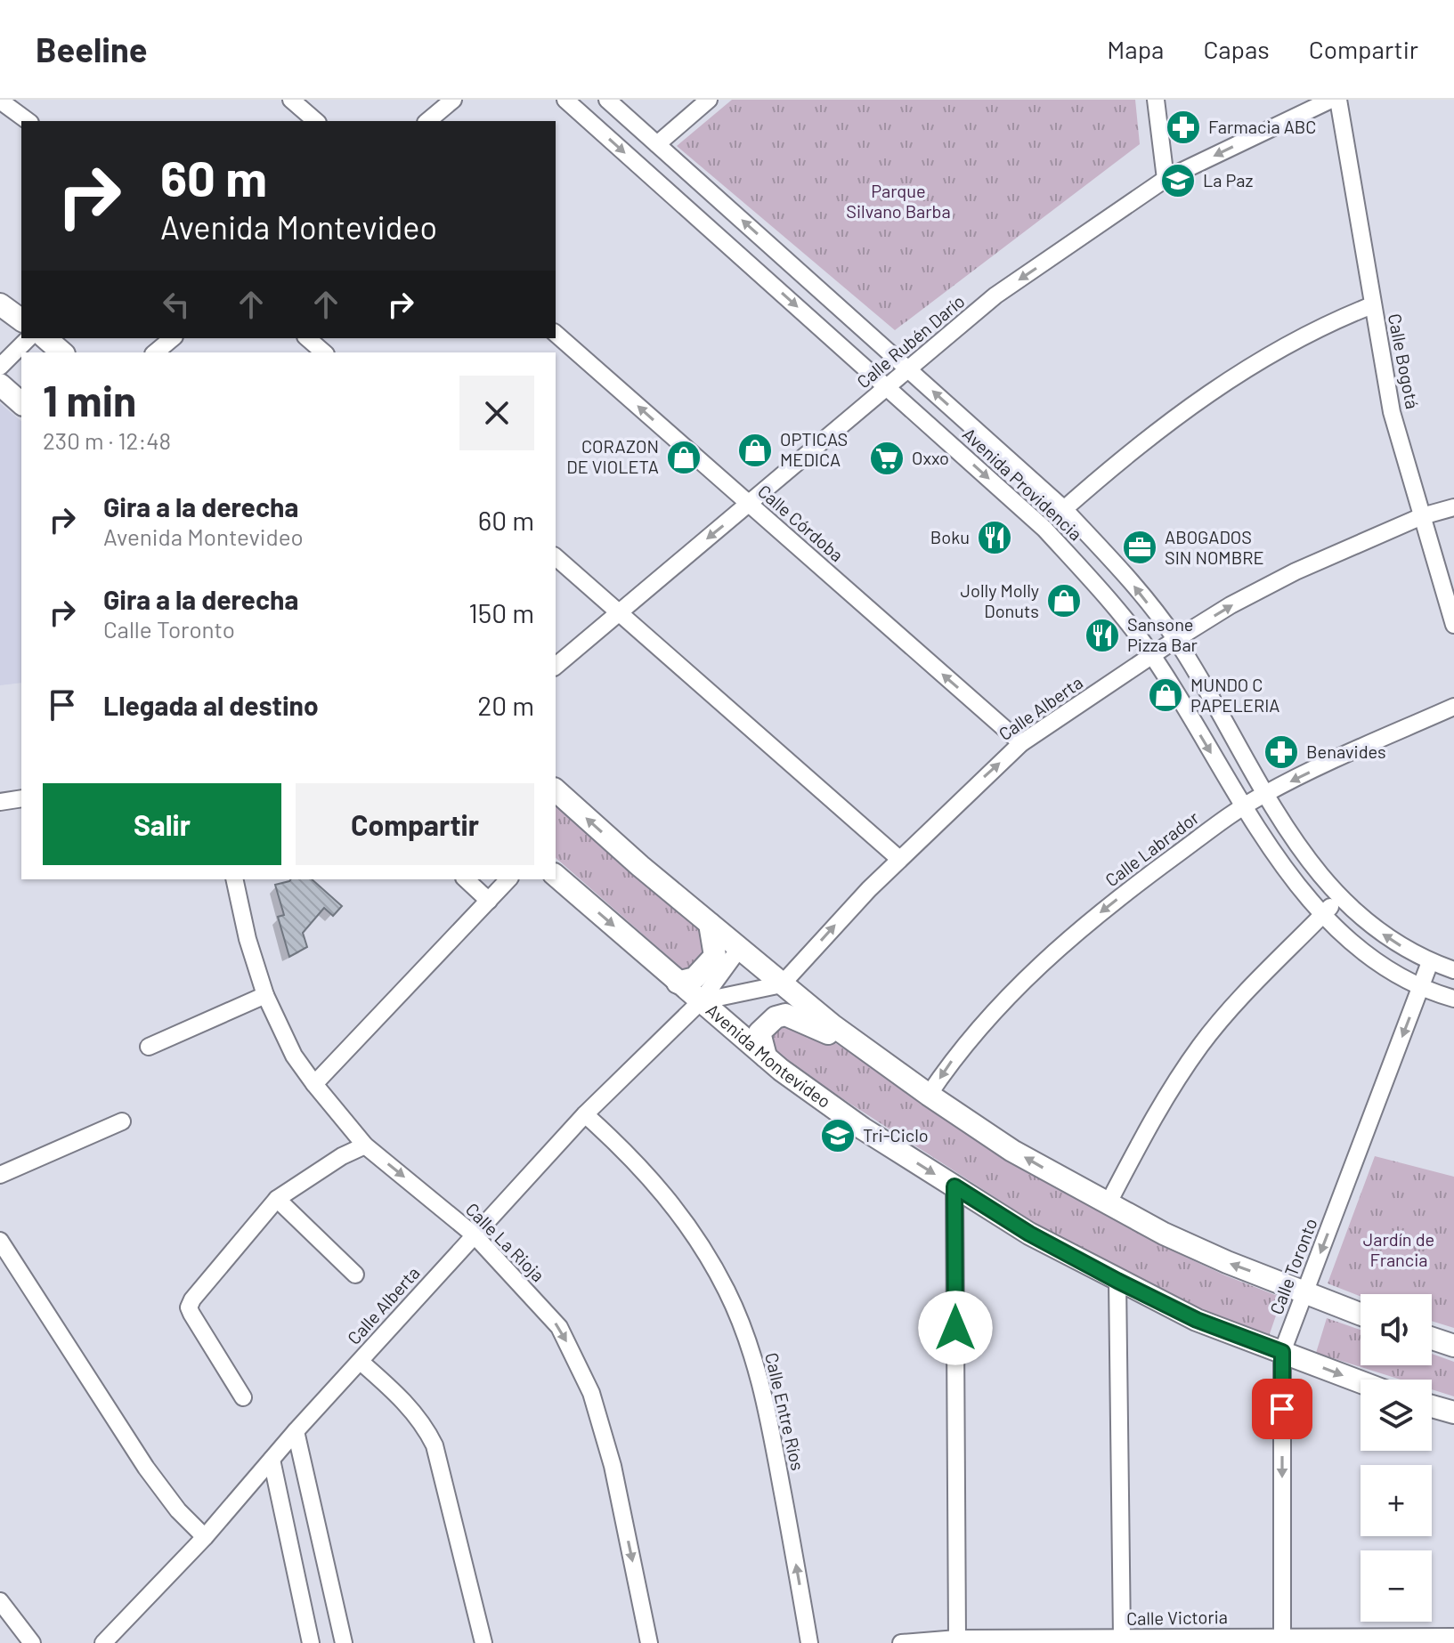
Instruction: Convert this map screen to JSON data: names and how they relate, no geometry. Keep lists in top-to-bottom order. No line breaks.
{"streets":{"street":["Calle Rubén Darío","Calle Bogotá","Avenida Providencia","Calle Córdoba","Calle Alberta","Calle Labrador","Avenida Montevideo","Calle La Rioja","Calle Toronto","Calle Entre Ríos","Calle Victoria"]},"crossings":[["Calle Rubén Darío","Avenida Providencia"],["Calle Rubén Darío","Calle Córdoba"],["Calle Bogotá","Calle Alberta"],["Avenida Providencia","Calle Alberta"],["Avenida Providencia","Calle Labrador"],["Avenida Providencia","Calle Toronto"],["Calle Córdoba","Calle Alberta"],["Calle Alberta","Avenida Montevideo"],["Calle Alberta","Calle La Rioja"],["Calle Alberta","Calle Entre Ríos"],["Avenida Montevideo","Calle Toronto"],["Calle Toronto","Calle Victoria"]],"one_way":["Calle Rubén Darío","Calle Córdoba","Calle Labrador","Calle La Rioja","Calle Toronto","Calle Entre Ríos"],"parks":["Parque Silvano Barba","Jardín de Francia"],"places":{"pharmacy":["Farmacia ABC","Benavides"],"school or university":["La Paz","Tri-Ciclo"],"shop":["OPTICAS MEDICA","CORAZON DE VIOLETA","Jolly Molly Donuts","MUNDO C PAPELERIA"],"supermarket":["Oxxo"],"restaurant":["Boku","Sansone Pizza Bar"],"office":["ABOGADOS SIN NOMBRE"]},"page":{"header":"Beeline","nav":["Mapa","Capas","Compartir"],"turn":["60 m","Avenida Montevideo"],"heading":["1 min","230 m · 12:48"],"list":[{"name":"Gira a la derecha","note":"Avenida Montevideo","value":"60 m"},{"name":"Gira a la derecha","note":"Calle Toronto","value":"150 m"},{"name":"Llegada al destino","value":"20 m"}],"buttons":["Salir","Compartir"],"map_buttons":["+","−"]}}
